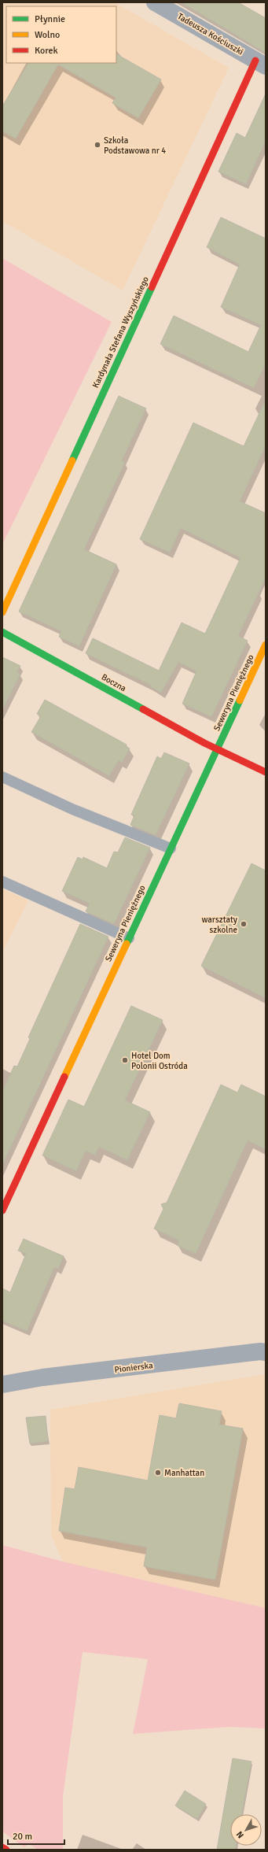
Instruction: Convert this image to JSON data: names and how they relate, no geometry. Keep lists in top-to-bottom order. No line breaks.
{"streets":{"street":["Tadeusza Kościuszki","Kardynała Stefana Wyszyńskiego","Boczna","Seweryna Pieniężnego","Pionierska"]},"crossings":[["Tadeusza Kościuszki","Kardynała Stefana Wyszyńskiego"],["Boczna","Seweryna Pieniężnego"]],"places":["Szkoła Podstawowa nr 4","warsztaty szkolne","Hotel Dom Polonii Ostróda","Manhattan"],"legend":["Płynnie","Wolno","Korek"],"scale_bar":"20 m","north":"bottom left"}
